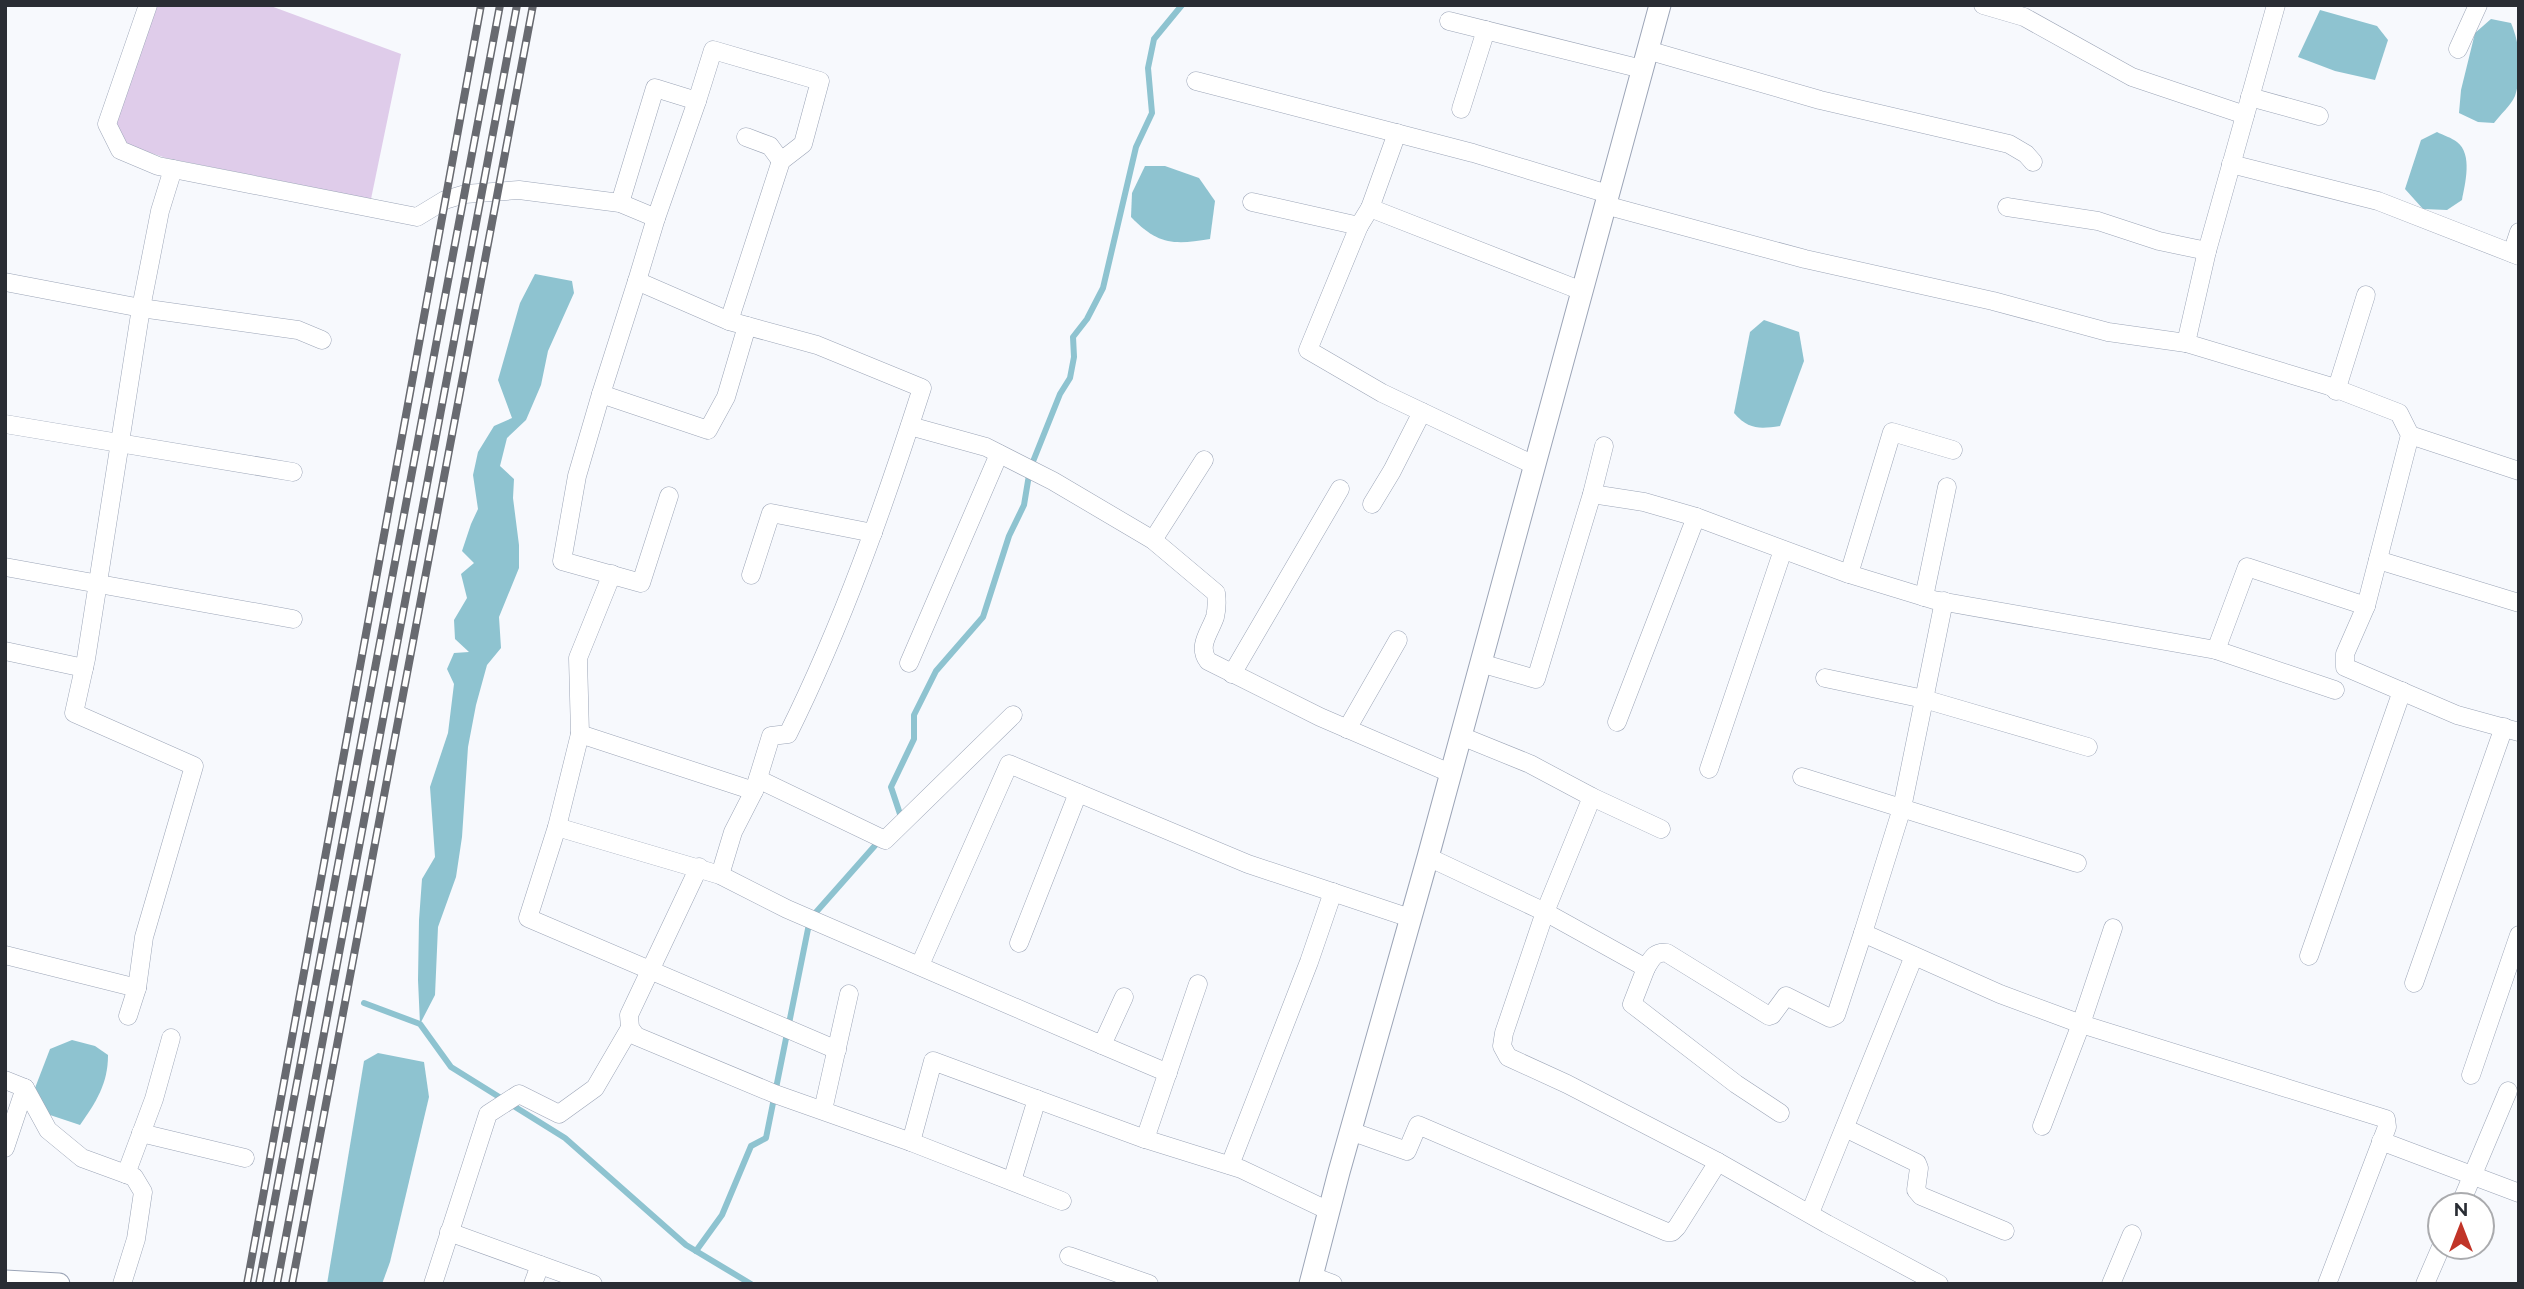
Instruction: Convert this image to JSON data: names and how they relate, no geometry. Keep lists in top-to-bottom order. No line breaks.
{"north":"top"}
